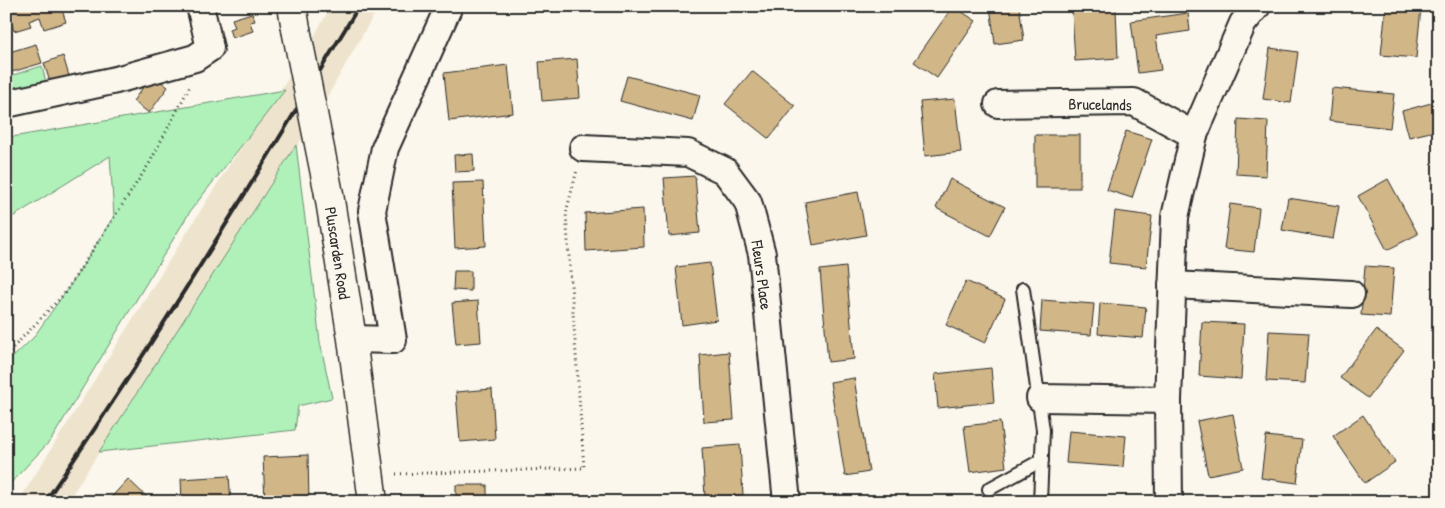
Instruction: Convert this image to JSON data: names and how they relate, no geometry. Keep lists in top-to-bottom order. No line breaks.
{"streets":{"main road":["Pluscarden Road"],"street":["Brucelands","Fleurs Place"]}}
